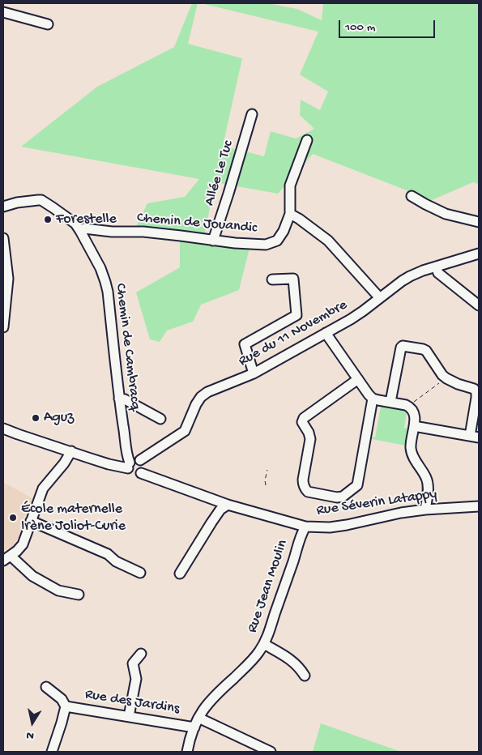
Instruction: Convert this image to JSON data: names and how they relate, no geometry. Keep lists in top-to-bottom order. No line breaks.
{"streets":{"street":["Allée Le Tuc","Chemin de Jouandic","Rue du 11 Novembre","Chemin de Cambracq","Rue Séverin Latappy","Rue Jean Moulin","Rue des Jardins"]},"crossings":[["Allée Le Tuc","Chemin de Jouandic"],["Chemin de Jouandic","Chemin de Cambracq"],["Rue du 11 Novembre","Chemin de Cambracq"],["Rue du 11 Novembre","Rue Séverin Latappy"],["Chemin de Cambracq","Rue Séverin Latappy"],["Rue Séverin Latappy","Rue Jean Moulin"],["Rue Jean Moulin","Rue des Jardins"]],"places":["Forestelle","Aguz","École maternelle Irène Joliot-Curie"],"scale_bar":"100 m","north":"bottom"}
